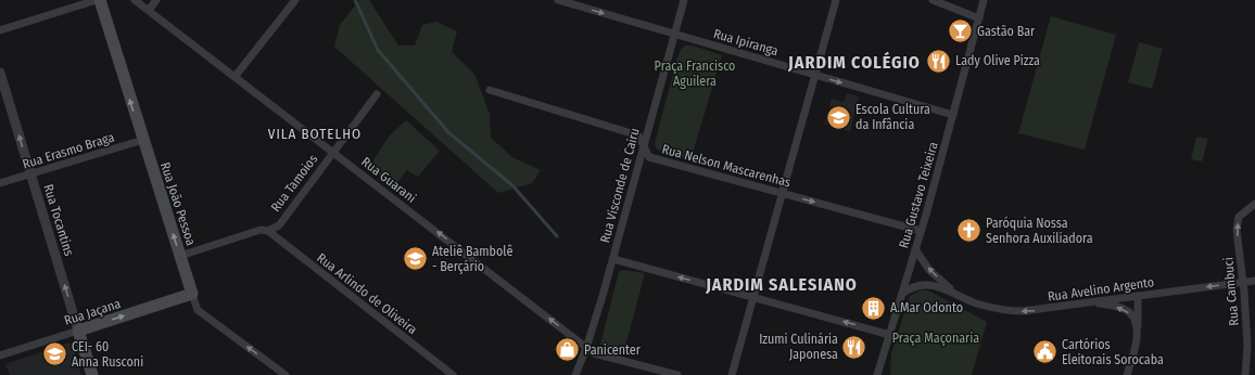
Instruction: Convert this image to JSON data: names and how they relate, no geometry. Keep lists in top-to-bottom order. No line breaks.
{"streets":{"main road":["Rua João Pessoa","Rua Tocantins","Rua Jaçana"],"street":["Rua Ipiranga","Rua Erasmo Braga","Rua Nelson Mascarenhas","Rua Guarani","Rua Tamoios","Rua Visconde de Cairu","Rua Gustavo Teixeira","Rua Avelino Argento","Rua Cambuci","Rua Arlindo de Oliveira"]},"crossings":[["Rua Ipiranga","Rua Visconde de Cairu"],["Rua Ipiranga","Rua Gustavo Teixeira"],["Rua Erasmo Braga","Rua João Pessoa"],["Rua Erasmo Braga","Rua Tocantins"],["Rua Nelson Mascarenhas","Rua Visconde de Cairu"],["Rua Nelson Mascarenhas","Rua Gustavo Teixeira"],["Rua Guarani","Rua Tamoios"],["Rua Guarani","Rua Visconde de Cairu"],["Rua Tamoios","Rua Arlindo de Oliveira"],["Rua Gustavo Teixeira","Rua Avelino Argento"],["Rua João Pessoa","Rua Jaçana"],["Rua Tocantins","Rua Jaçana"],["Rua Avelino Argento","Rua Cambuci"]],"one_way":["Rua Ipiranga","Rua Guarani","Rua João Pessoa","Rua Tocantins","Rua Avelino Argento","Rua Cambuci","Rua Jaçana"],"districts":["JARDIM COLÉGIO","VILA BOTELHO","JARDIM SALESIANO"],"parks":["Praça Francisco Aguilera","Praça Maçonaria"],"places":{"bar":["Gastão Bar"],"restaurant":["Lady Olive Pizza","Izumi Culinária Japonesa"],"school or university":["Escola Cultura da Infância","Ateliê Bambolê - Berçário","CEI- 60 Anna Rusconi"],"church":["Paróquia Nossa Senhora Auxiliadora"],"building":["A.Mar Odonto"],"shop":["Panicenter"],"public building":["Cartórios Eleitorais Sorocaba"]}}
